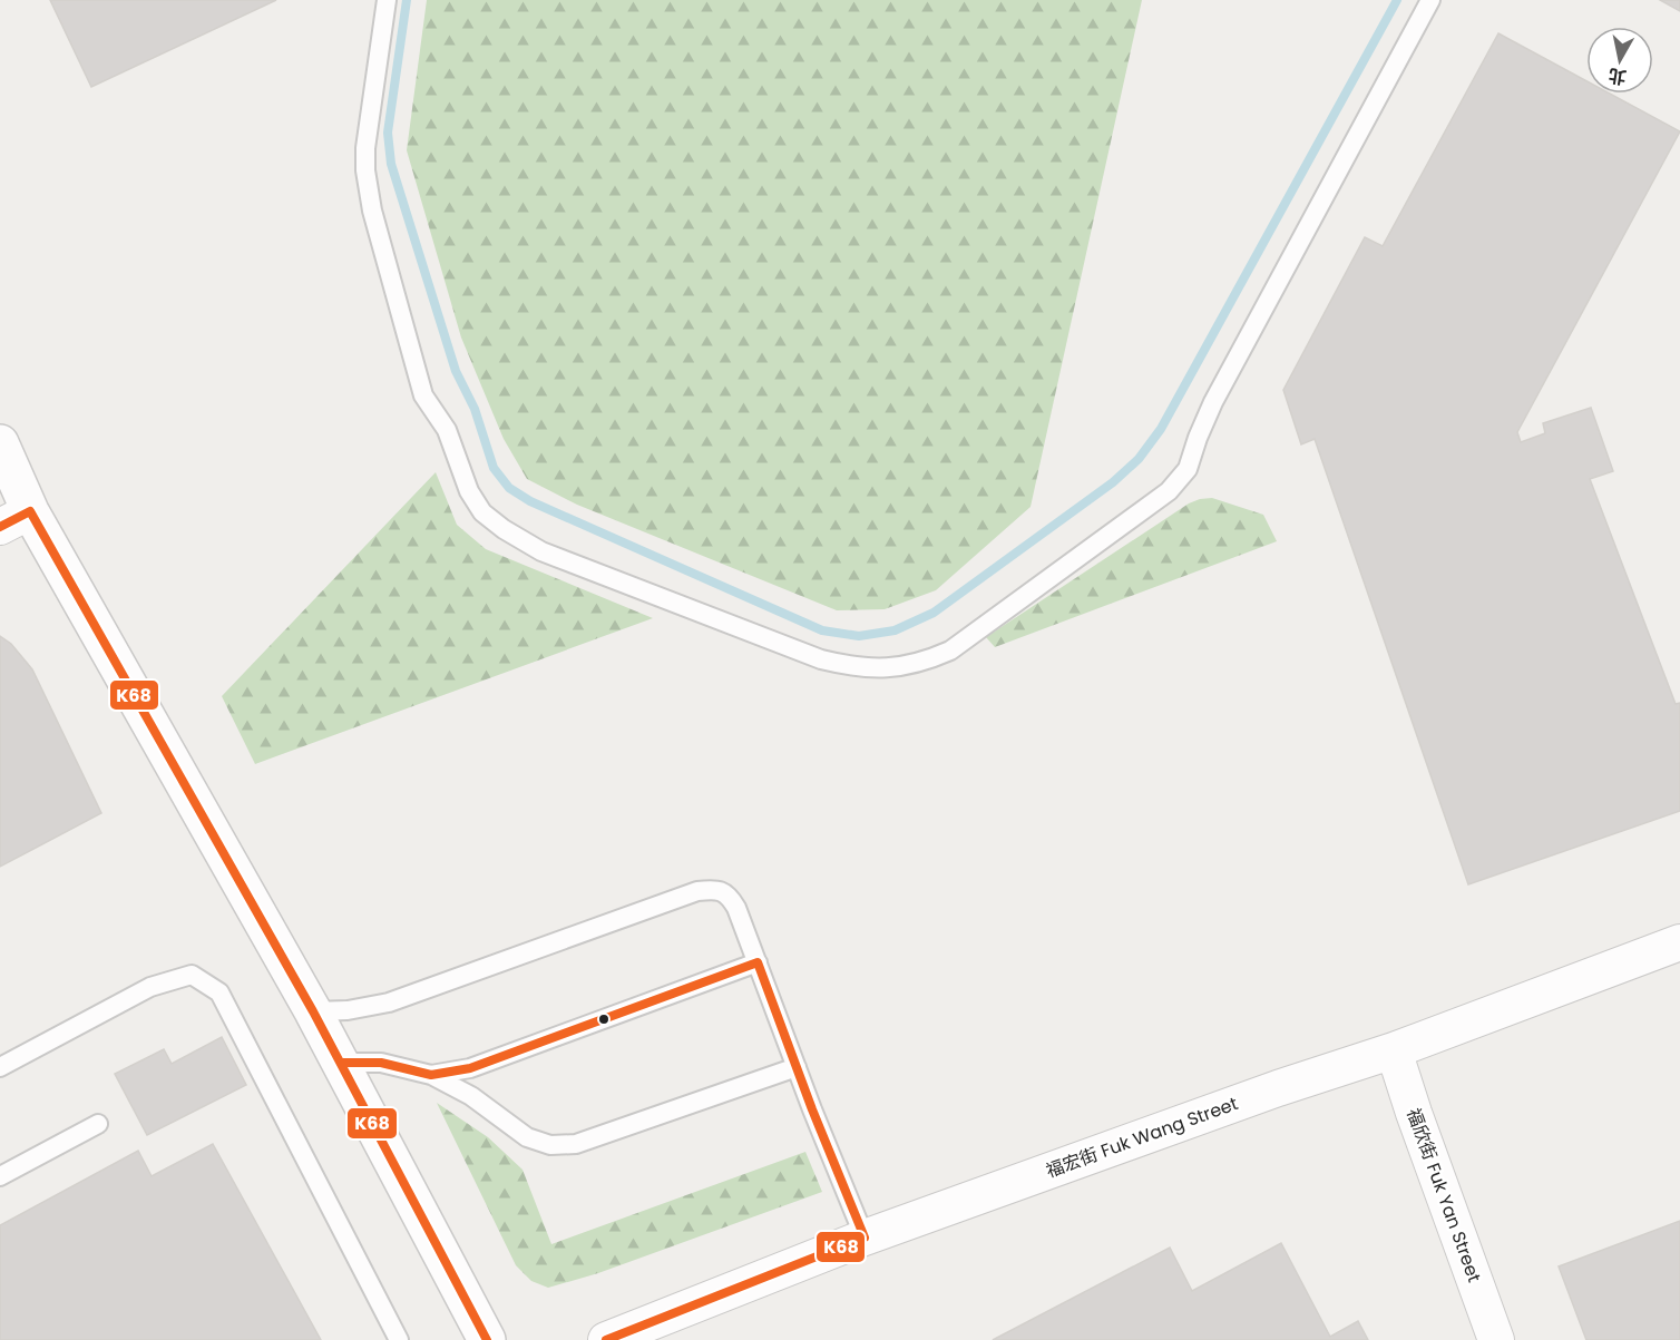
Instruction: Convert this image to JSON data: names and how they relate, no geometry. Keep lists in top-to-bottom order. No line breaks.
{"streets":{"street":["福宏街 Fuk Wang Street","福欣街 Fuk Yan Street"]},"crossings":[["福宏街 Fuk Wang Street","福欣街 Fuk Yan Street"]],"lines":["transit line K68"],"north":"bottom"}
